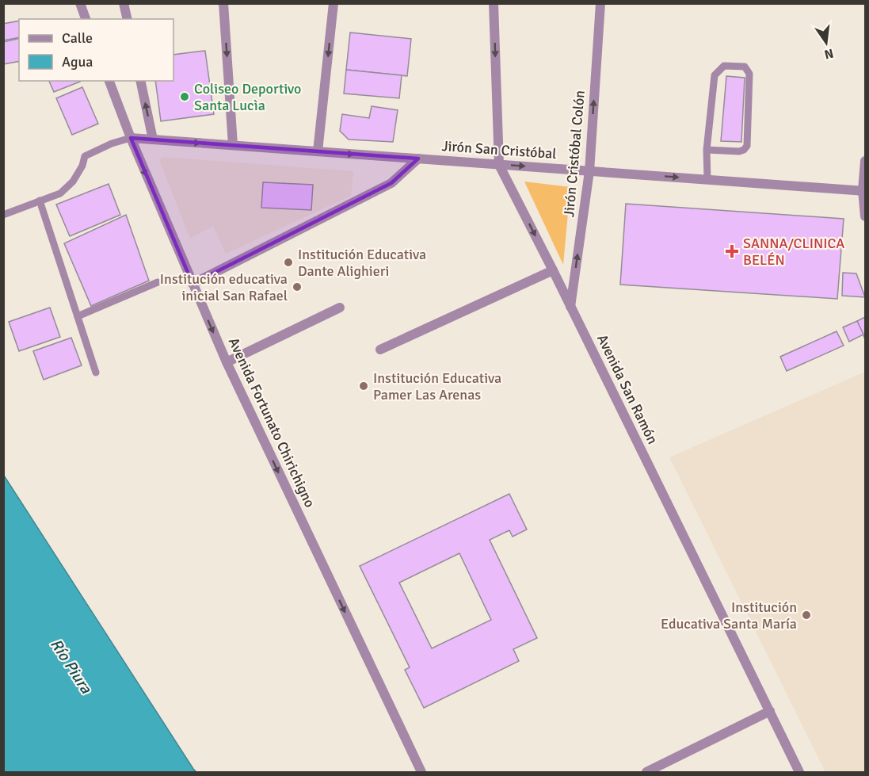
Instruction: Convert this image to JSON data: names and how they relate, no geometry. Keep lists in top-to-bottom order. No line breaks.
{"streets":{"street":["Jirón San Cristóbal","Jirón Cristóbal Colón","Avenida San Ramón","Avenida Fortunato Chirichigno"]},"crossings":[["Jirón San Cristóbal","Jirón Cristóbal Colón"],["Jirón San Cristóbal","Avenida San Ramón"],["Jirón San Cristóbal","Avenida Fortunato Chirichigno"],["Jirón Cristóbal Colón","Avenida San Ramón"]],"one_way":["Jirón San Cristóbal","Jirón Cristóbal Colón","Avenida Fortunato Chirichigno"],"water":["Río Piura"],"places":{"other":["Coliseo Deportivo Santa Lucìa","Institución Educativa Dante Alighieri","Institución educativa inicial San Rafael","Institución Educativa Pamer Las Arenas","Institución Educativa Santa María"],"health":["SANNA/CLINICA BELÉN"]},"legend":["Calle","Agua"],"north":"bottom"}
